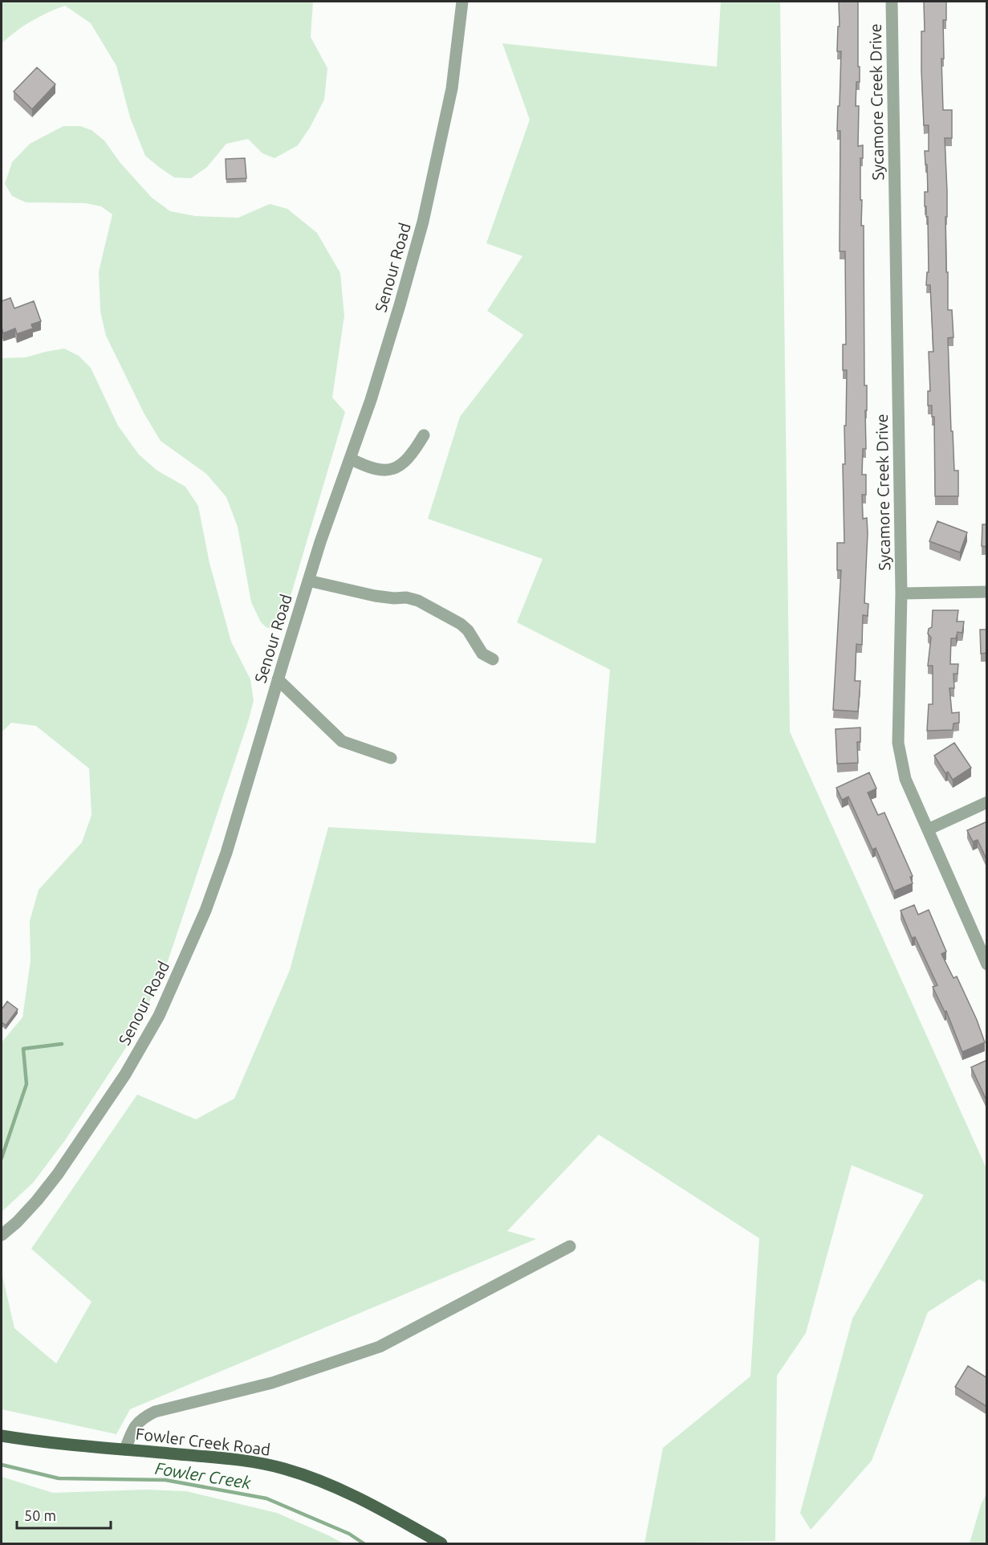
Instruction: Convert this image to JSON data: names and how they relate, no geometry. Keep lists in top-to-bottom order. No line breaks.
{"streets":{"main road":["Fowler Creek Road"],"street":["Sycamore Creek Drive","Senour Road"]},"water":["Fowler Creek"],"scale_bar":"50 m"}
